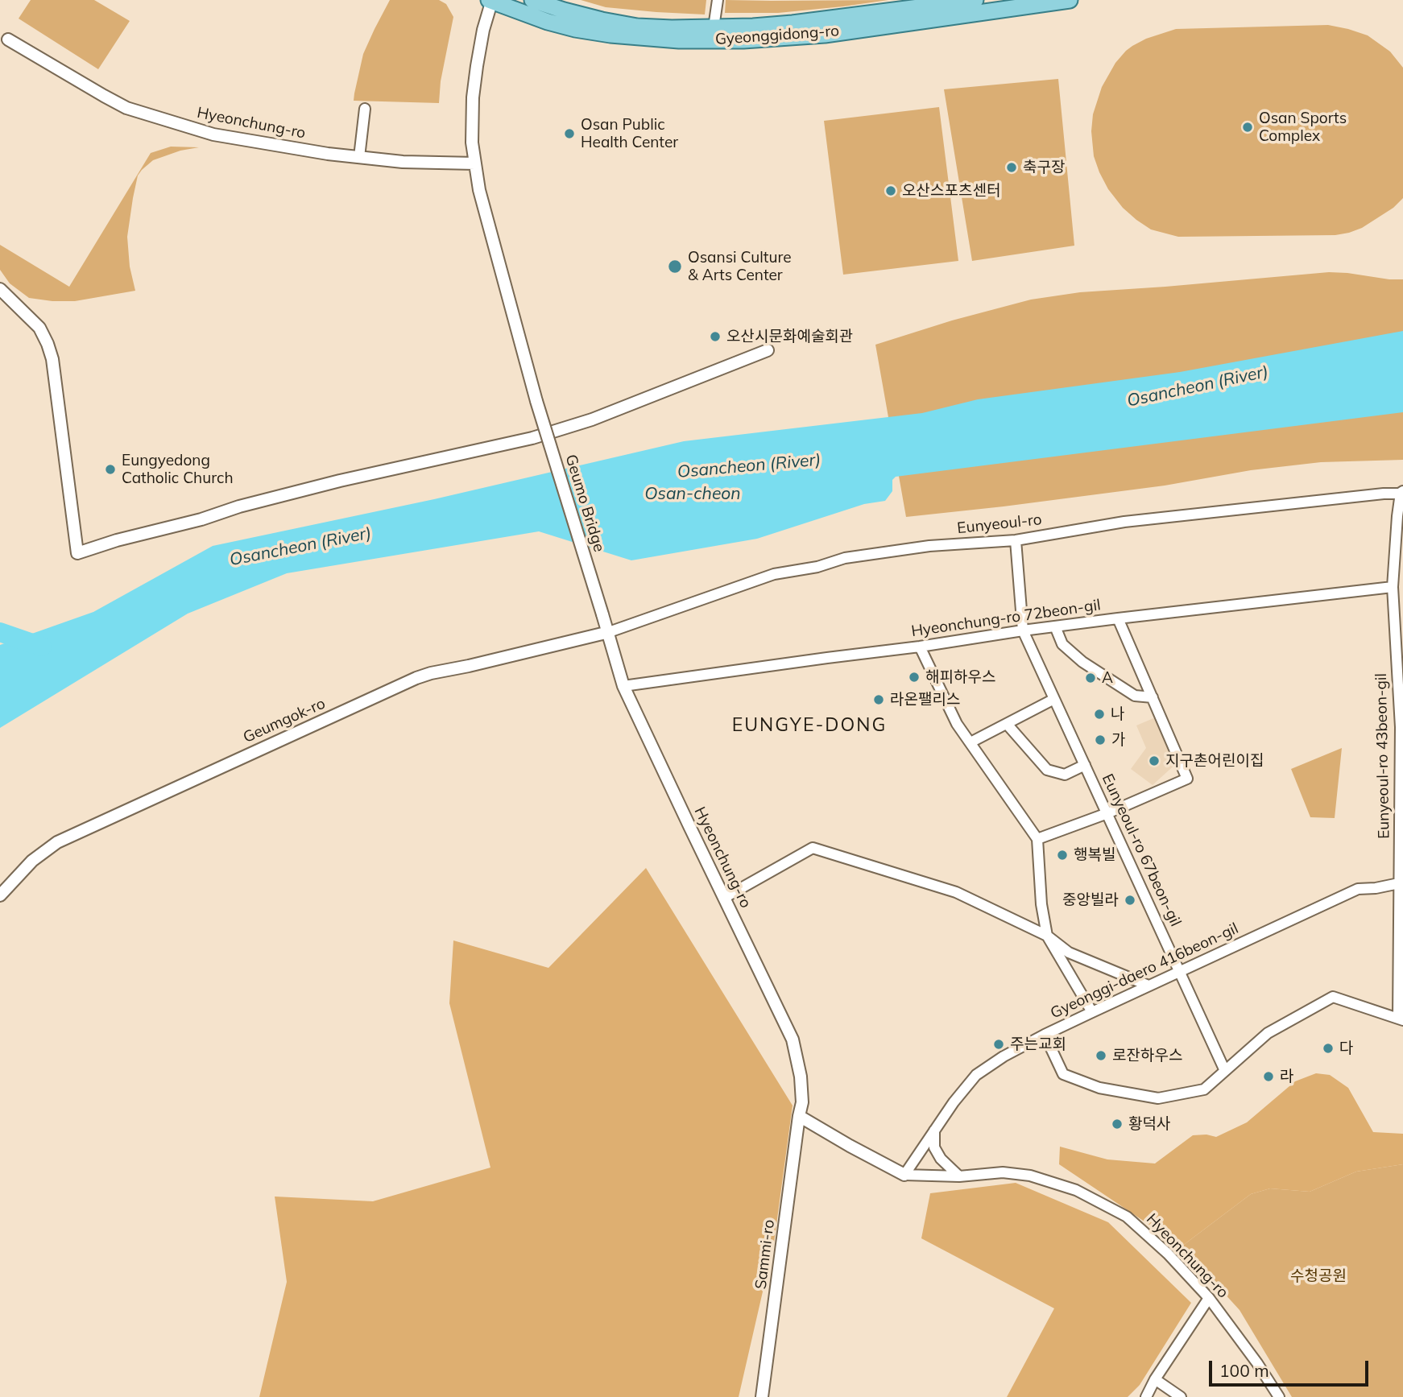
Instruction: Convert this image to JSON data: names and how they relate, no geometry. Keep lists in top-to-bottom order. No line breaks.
{"streets":{"main road":["Gyeonggidong-ro"],"street":["Hyeonchung-ro","Geumo Bridge","Eunyeoul-ro","Hyeonchung-ro 72beon-gil","Geumgok-ro","Eunyeoul-ro 43beon-gil","Eunyeoul-ro 67beon-gil","Gyeonggi-daero 416beon-gil","Sammi-ro"]},"crossings":[["Gyeonggidong-ro","Geumo Bridge"],["Hyeonchung-ro","Geumo Bridge"],["Hyeonchung-ro","Eunyeoul-ro"],["Hyeonchung-ro","Hyeonchung-ro 72beon-gil"],["Hyeonchung-ro","Geumgok-ro"],["Hyeonchung-ro","Sammi-ro"],["Eunyeoul-ro","Geumgok-ro"],["Eunyeoul-ro","Eunyeoul-ro 43beon-gil"],["Eunyeoul-ro","Eunyeoul-ro 67beon-gil"],["Hyeonchung-ro 72beon-gil","Eunyeoul-ro 43beon-gil"],["Hyeonchung-ro 72beon-gil","Eunyeoul-ro 67beon-gil"],["Eunyeoul-ro 43beon-gil","Gyeonggi-daero 416beon-gil"],["Eunyeoul-ro 67beon-gil","Gyeonggi-daero 416beon-gil"]],"districts":["EUNGYE-DONG"],"water":["Osancheon (River)","Osan-cheon"],"parks":["수청공원"],"places":["Osan Sports Complex","Osan Public Health Center","축구장","오산스포츠센터","Osansi Culture & Arts Center","오산시문화예술회관","Eungyedong Catholic Church","해피하우스","A","라온팰리스","나","가","지구촌어린이집","행복빌","중앙빌라","주는교회","다","로잔하우스","라","황덕사"],"scale_bar":"100 m"}
